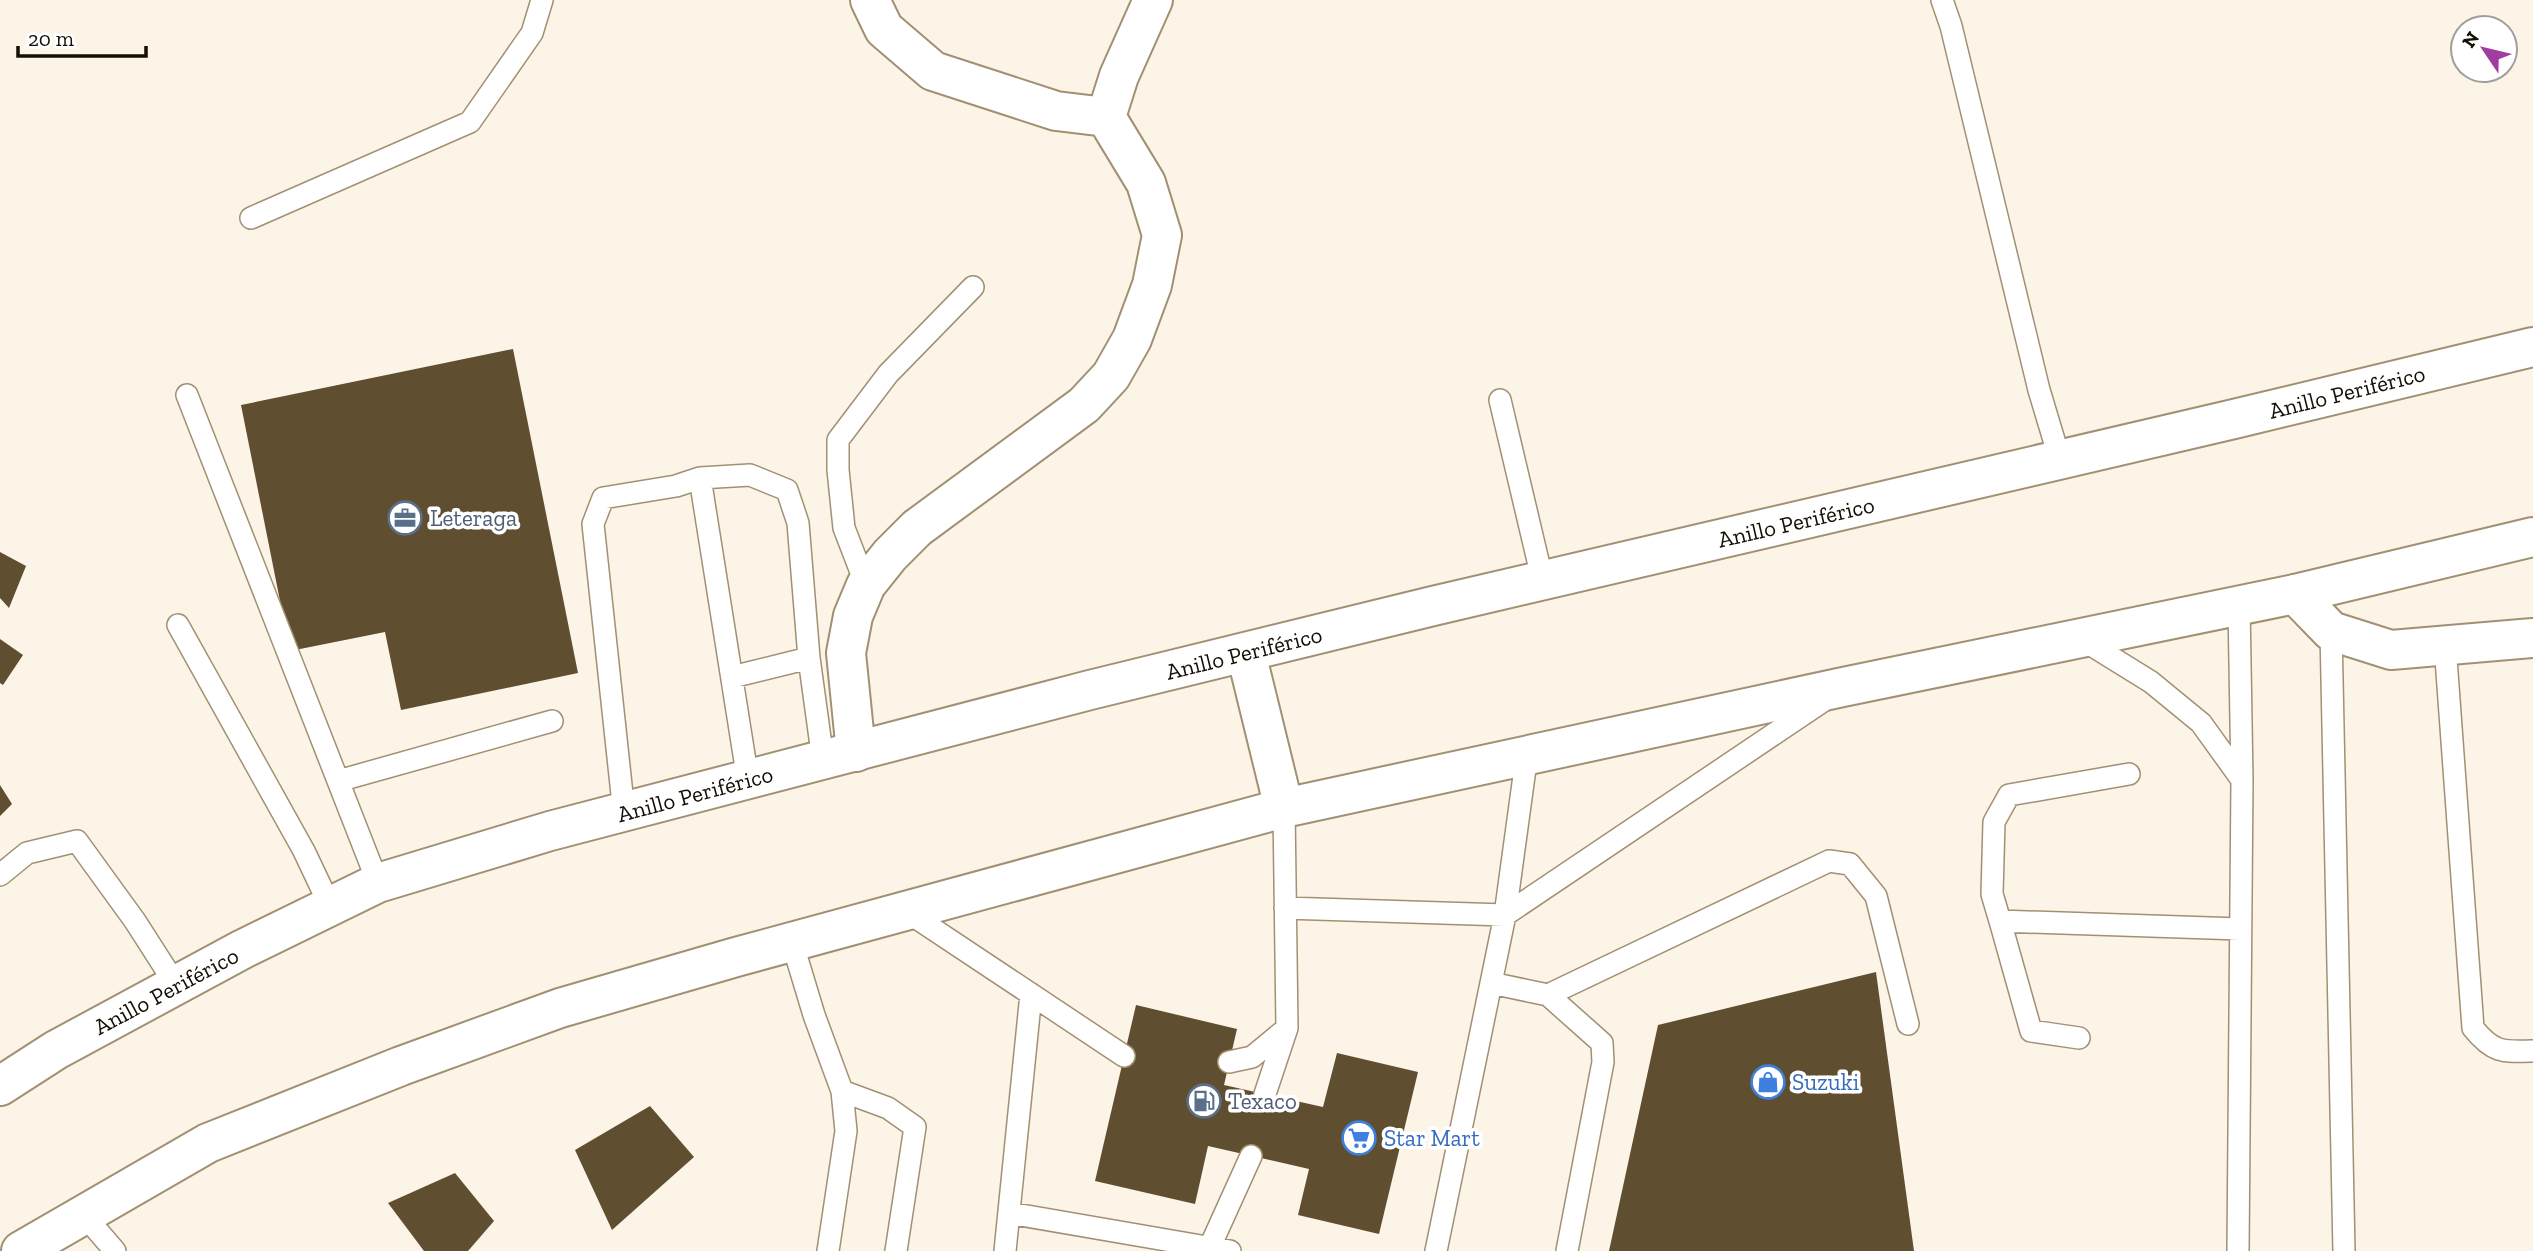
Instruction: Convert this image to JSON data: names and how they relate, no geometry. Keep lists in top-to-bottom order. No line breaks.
{"streets":{"main road":["Anillo Periférico"]},"places":{"office":["Leteraga"],"shop":["Suzuki"],"fuel station":["Texaco"],"supermarket":["Star Mart"]},"scale_bar":"20 m","north":"top left"}
